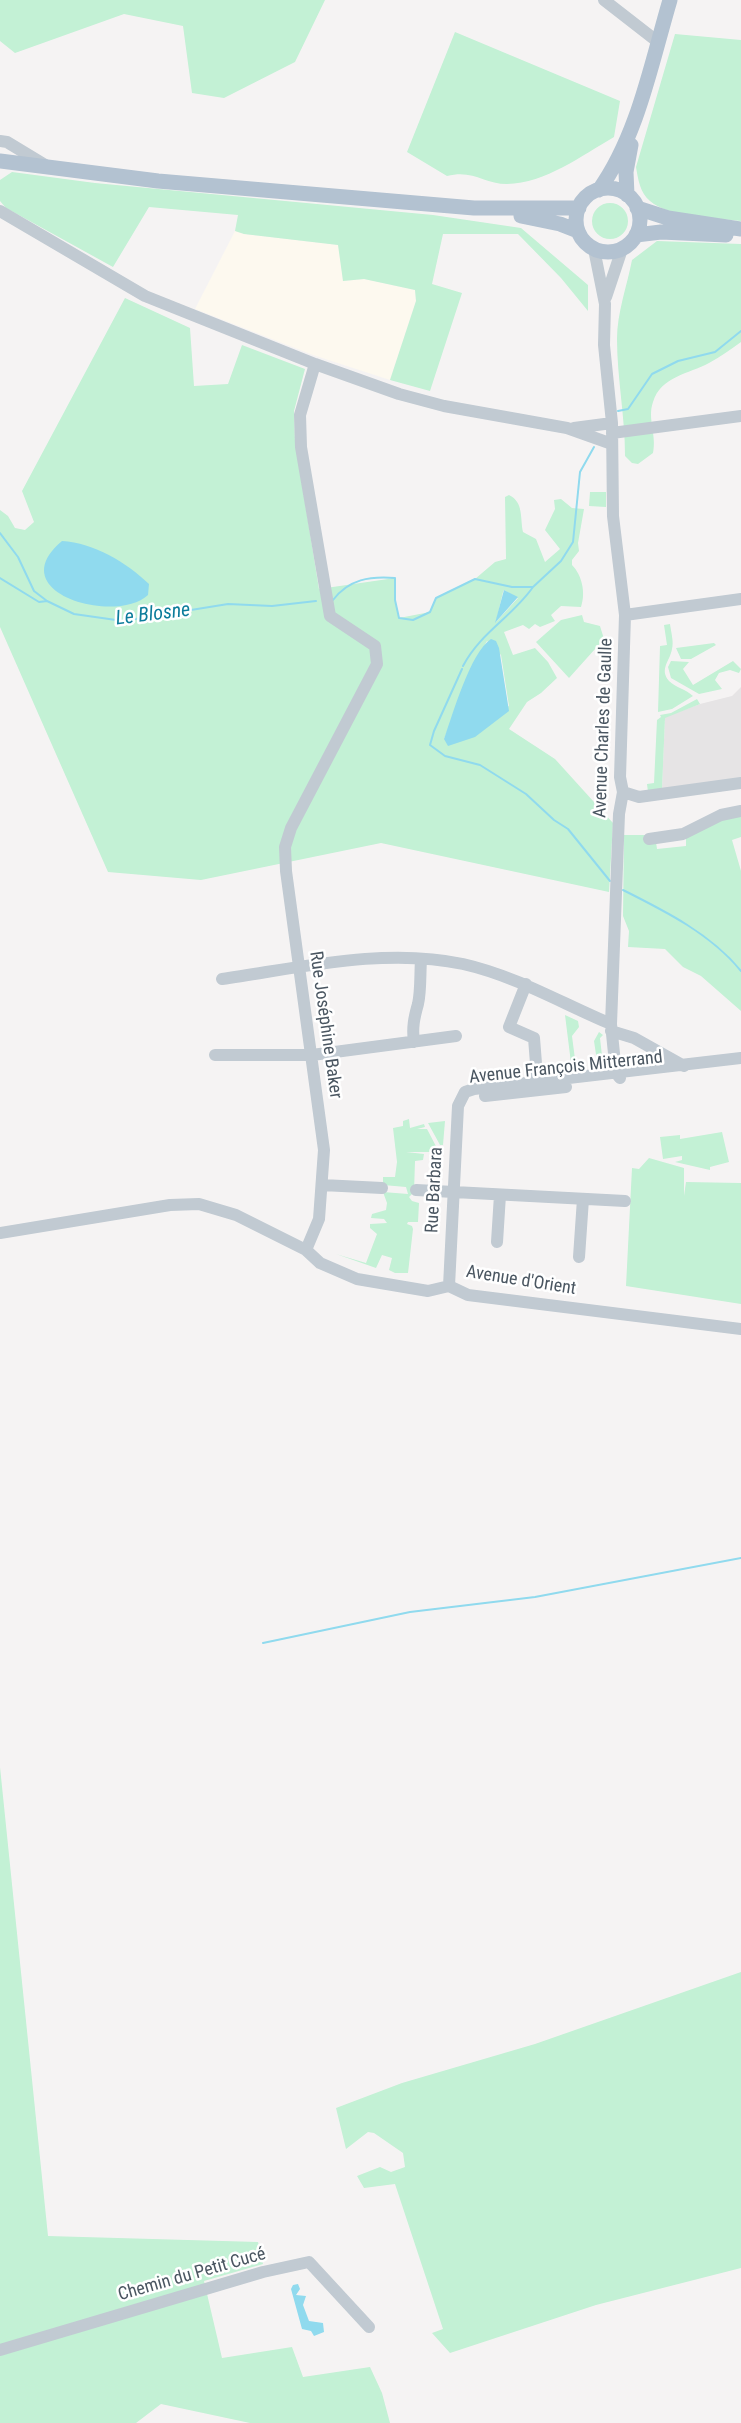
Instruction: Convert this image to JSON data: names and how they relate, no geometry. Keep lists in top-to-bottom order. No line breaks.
{"streets":{"street":["Avenue Charles de Gaulle","Rue Joséphine Baker","Avenue François Mitterrand","Rue Barbara","Avenue d'Orient","Chemin du Petit Cucé"]},"crossings":[["Avenue Charles de Gaulle","Avenue François Mitterrand"],["Rue Joséphine Baker","Avenue d'Orient"],["Avenue François Mitterrand","Rue Barbara"],["Rue Barbara","Avenue d'Orient"]],"water":["Le Blosne"]}
